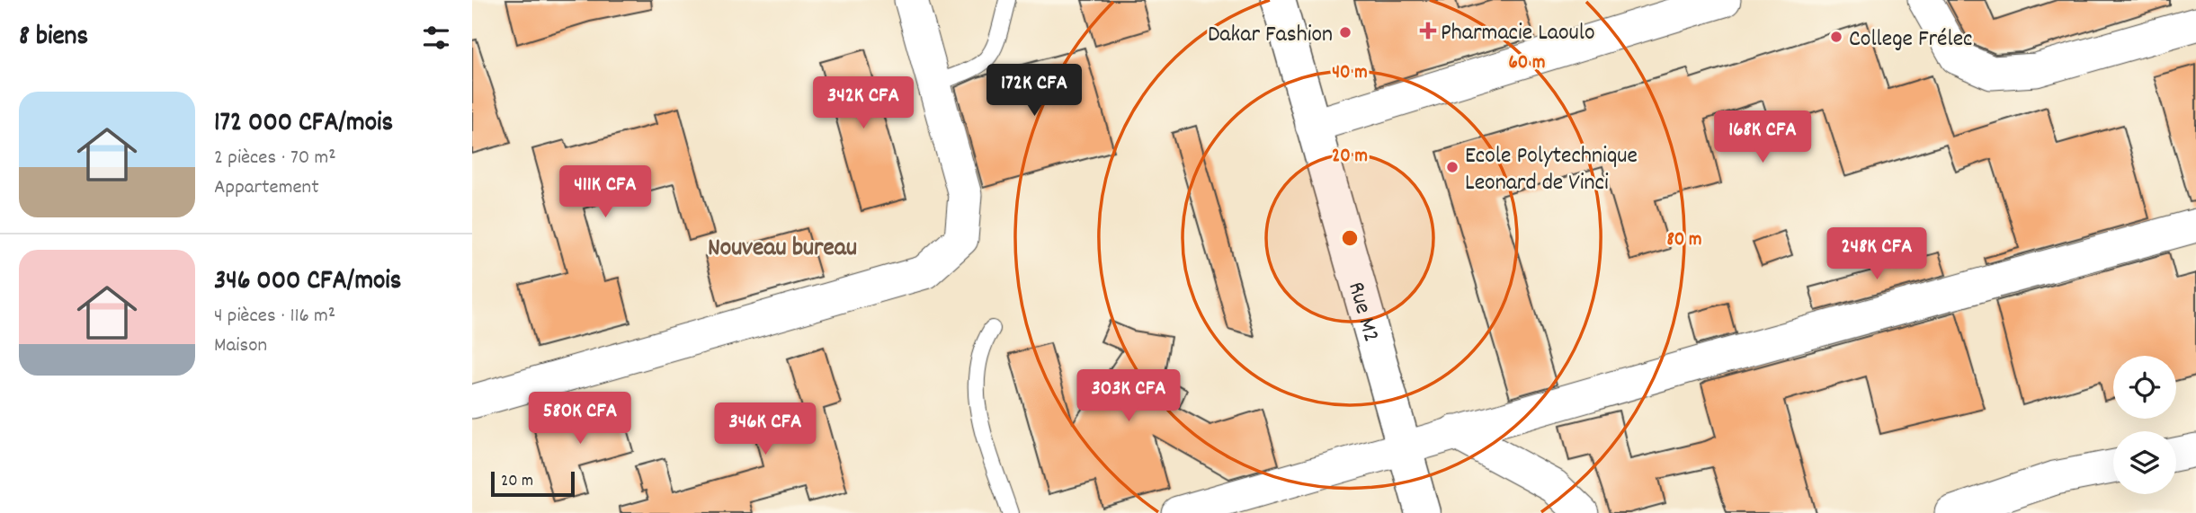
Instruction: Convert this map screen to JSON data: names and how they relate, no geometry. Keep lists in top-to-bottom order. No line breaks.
{"streets":{"main road":["Rue M2"]},"districts":["Nouveau bureau"],"places":{"health":["Pharmacie Laoulo"],"other":["Dakar Fashion","College Frélec","Ecole Polytechnique Leonard de Vinci"]},"scale_bar":"20 m","page":{"heading":"8 biens","price":["172K CFA","342K CFA","168K CFA","411K CFA","248K CFA","303K CFA","580K CFA","346K CFA"],"list":[{"name":"172 000 CFA/mois","note":"2 pièces · 70 m² · Appartement"},{"name":"346 000 CFA/mois","note":"4 pièces · 116 m² · Maison"}],"scale":"20 m"},"rings":["60 m","40 m","20 m","80 m"]}
